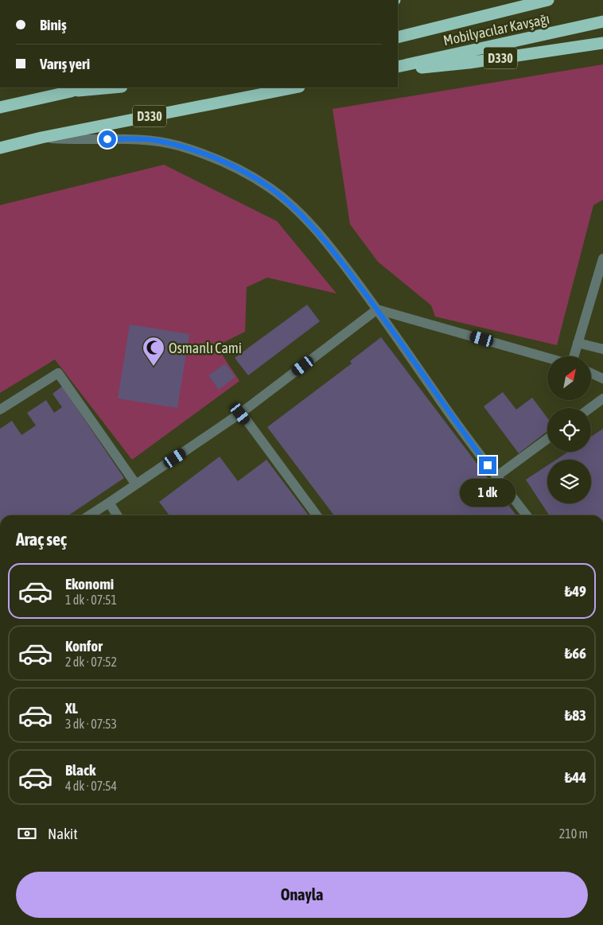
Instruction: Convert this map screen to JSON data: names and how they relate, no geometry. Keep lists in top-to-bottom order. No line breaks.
{"streets":{"highway":["Mobilyacılar Kavşağı","D330"]},"places":{"mosque":["Osmanlı Cami"]},"north":"top right","page":{"banner":["Biniş","Varış yeri"],"bubble":"1 dk","heading":"Araç seç","list":[{"name":"Ekonomi","note":"1 dk · 07:51","value":"₺49"},{"name":"Konfor","note":"2 dk · 07:52","value":"₺66"},{"name":"XL","note":"3 dk · 07:53","value":"₺83"},{"name":"Black","note":"4 dk · 07:54","value":"₺44"}],"pay":["Nakit","210 m"],"buttons":"Onayla"}}
